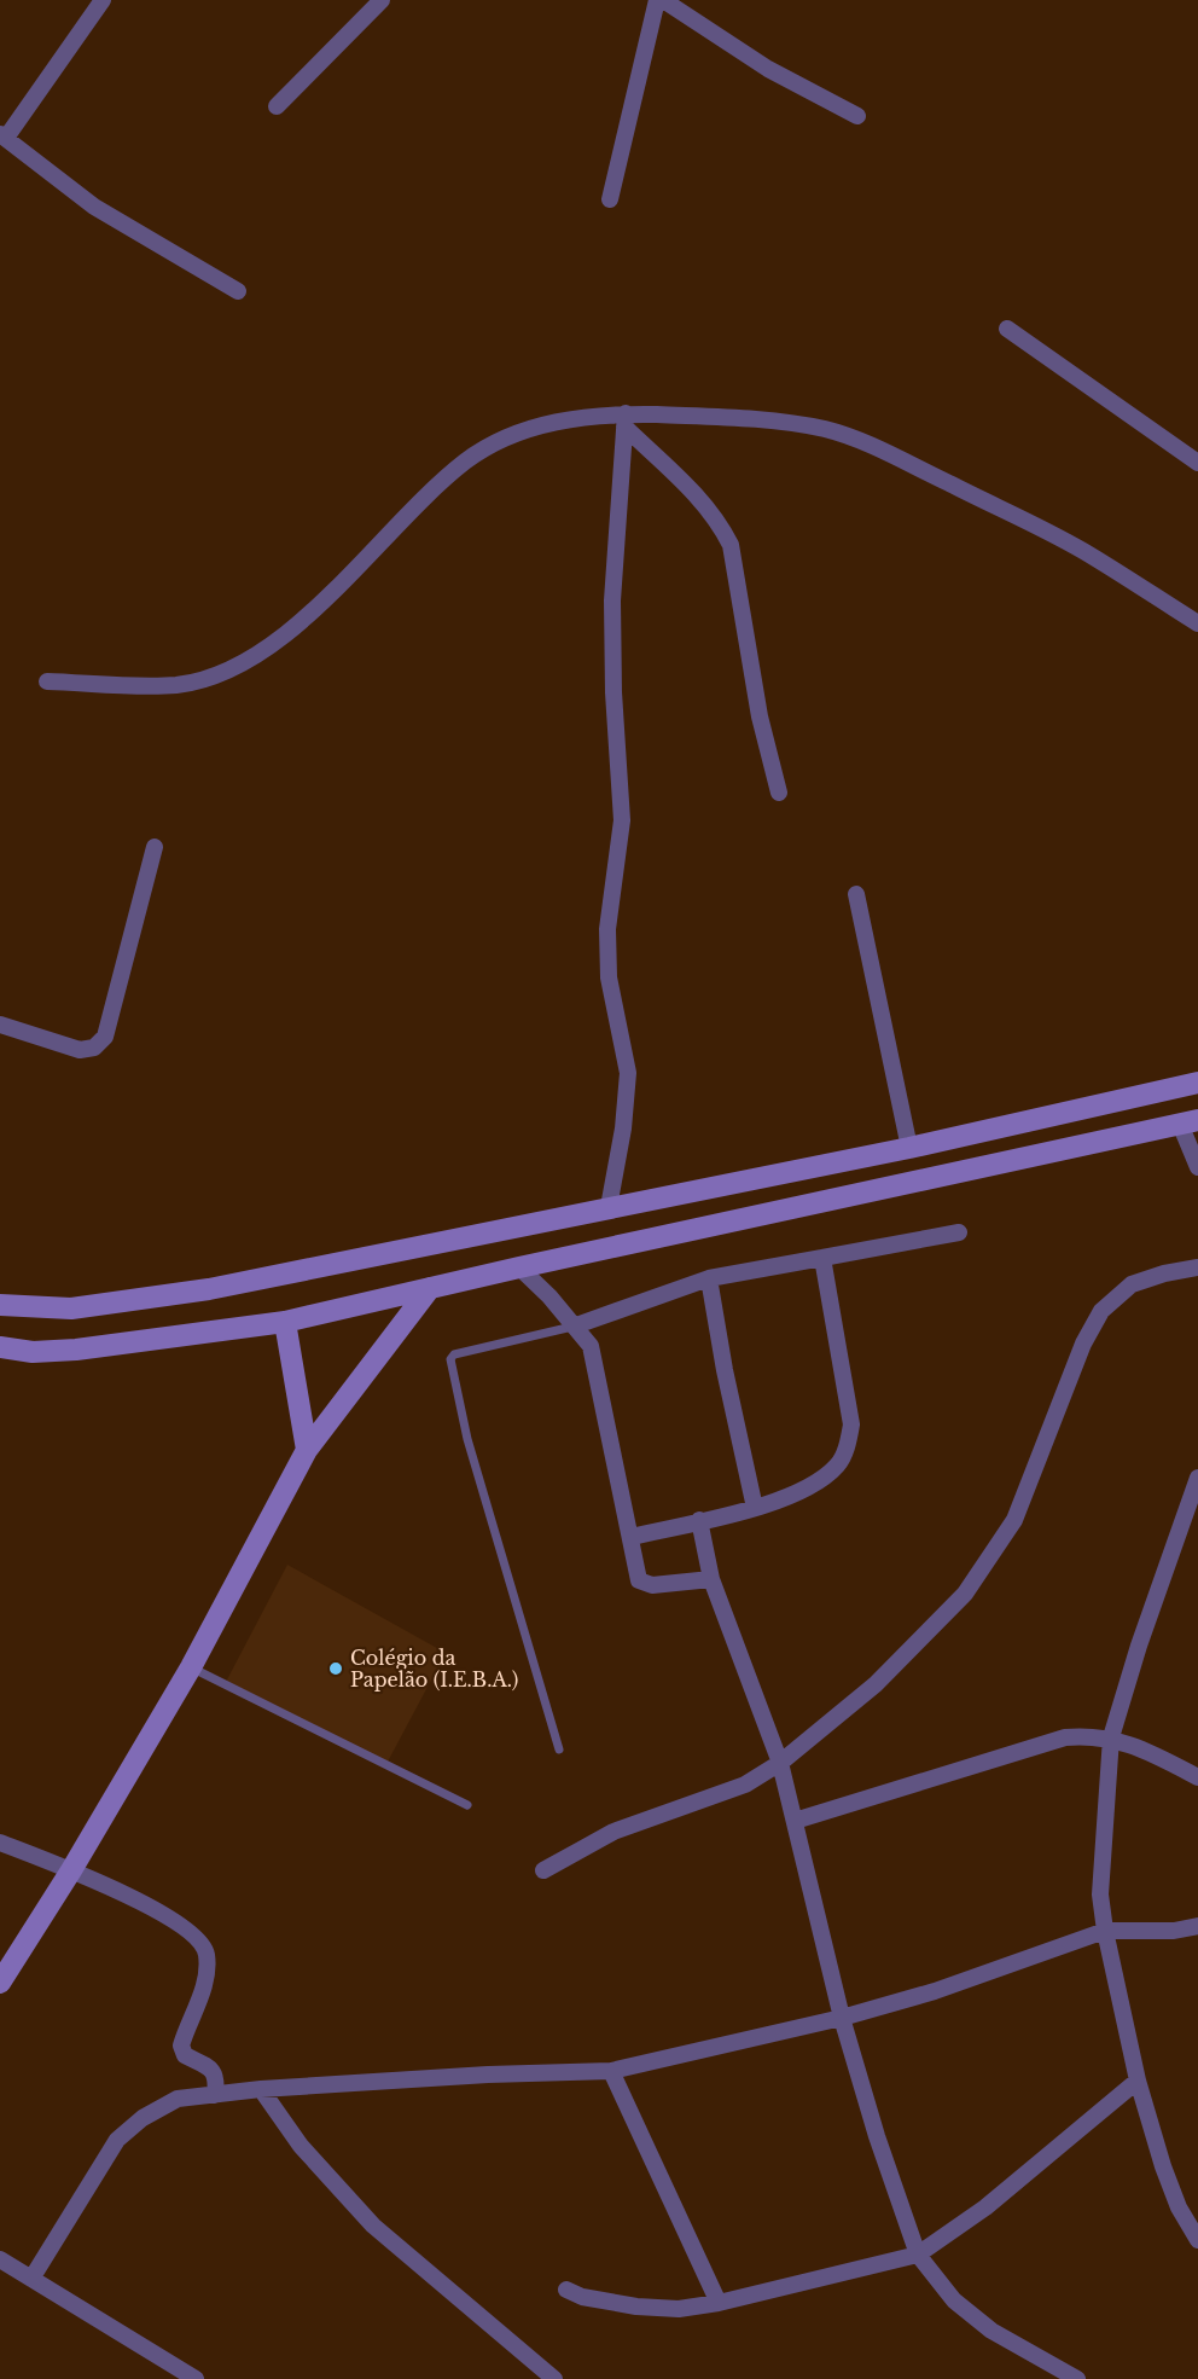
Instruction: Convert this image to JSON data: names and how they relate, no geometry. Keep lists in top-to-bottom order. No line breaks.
{"places":["Colégio da Papelão (I.E.B.A.)"]}
